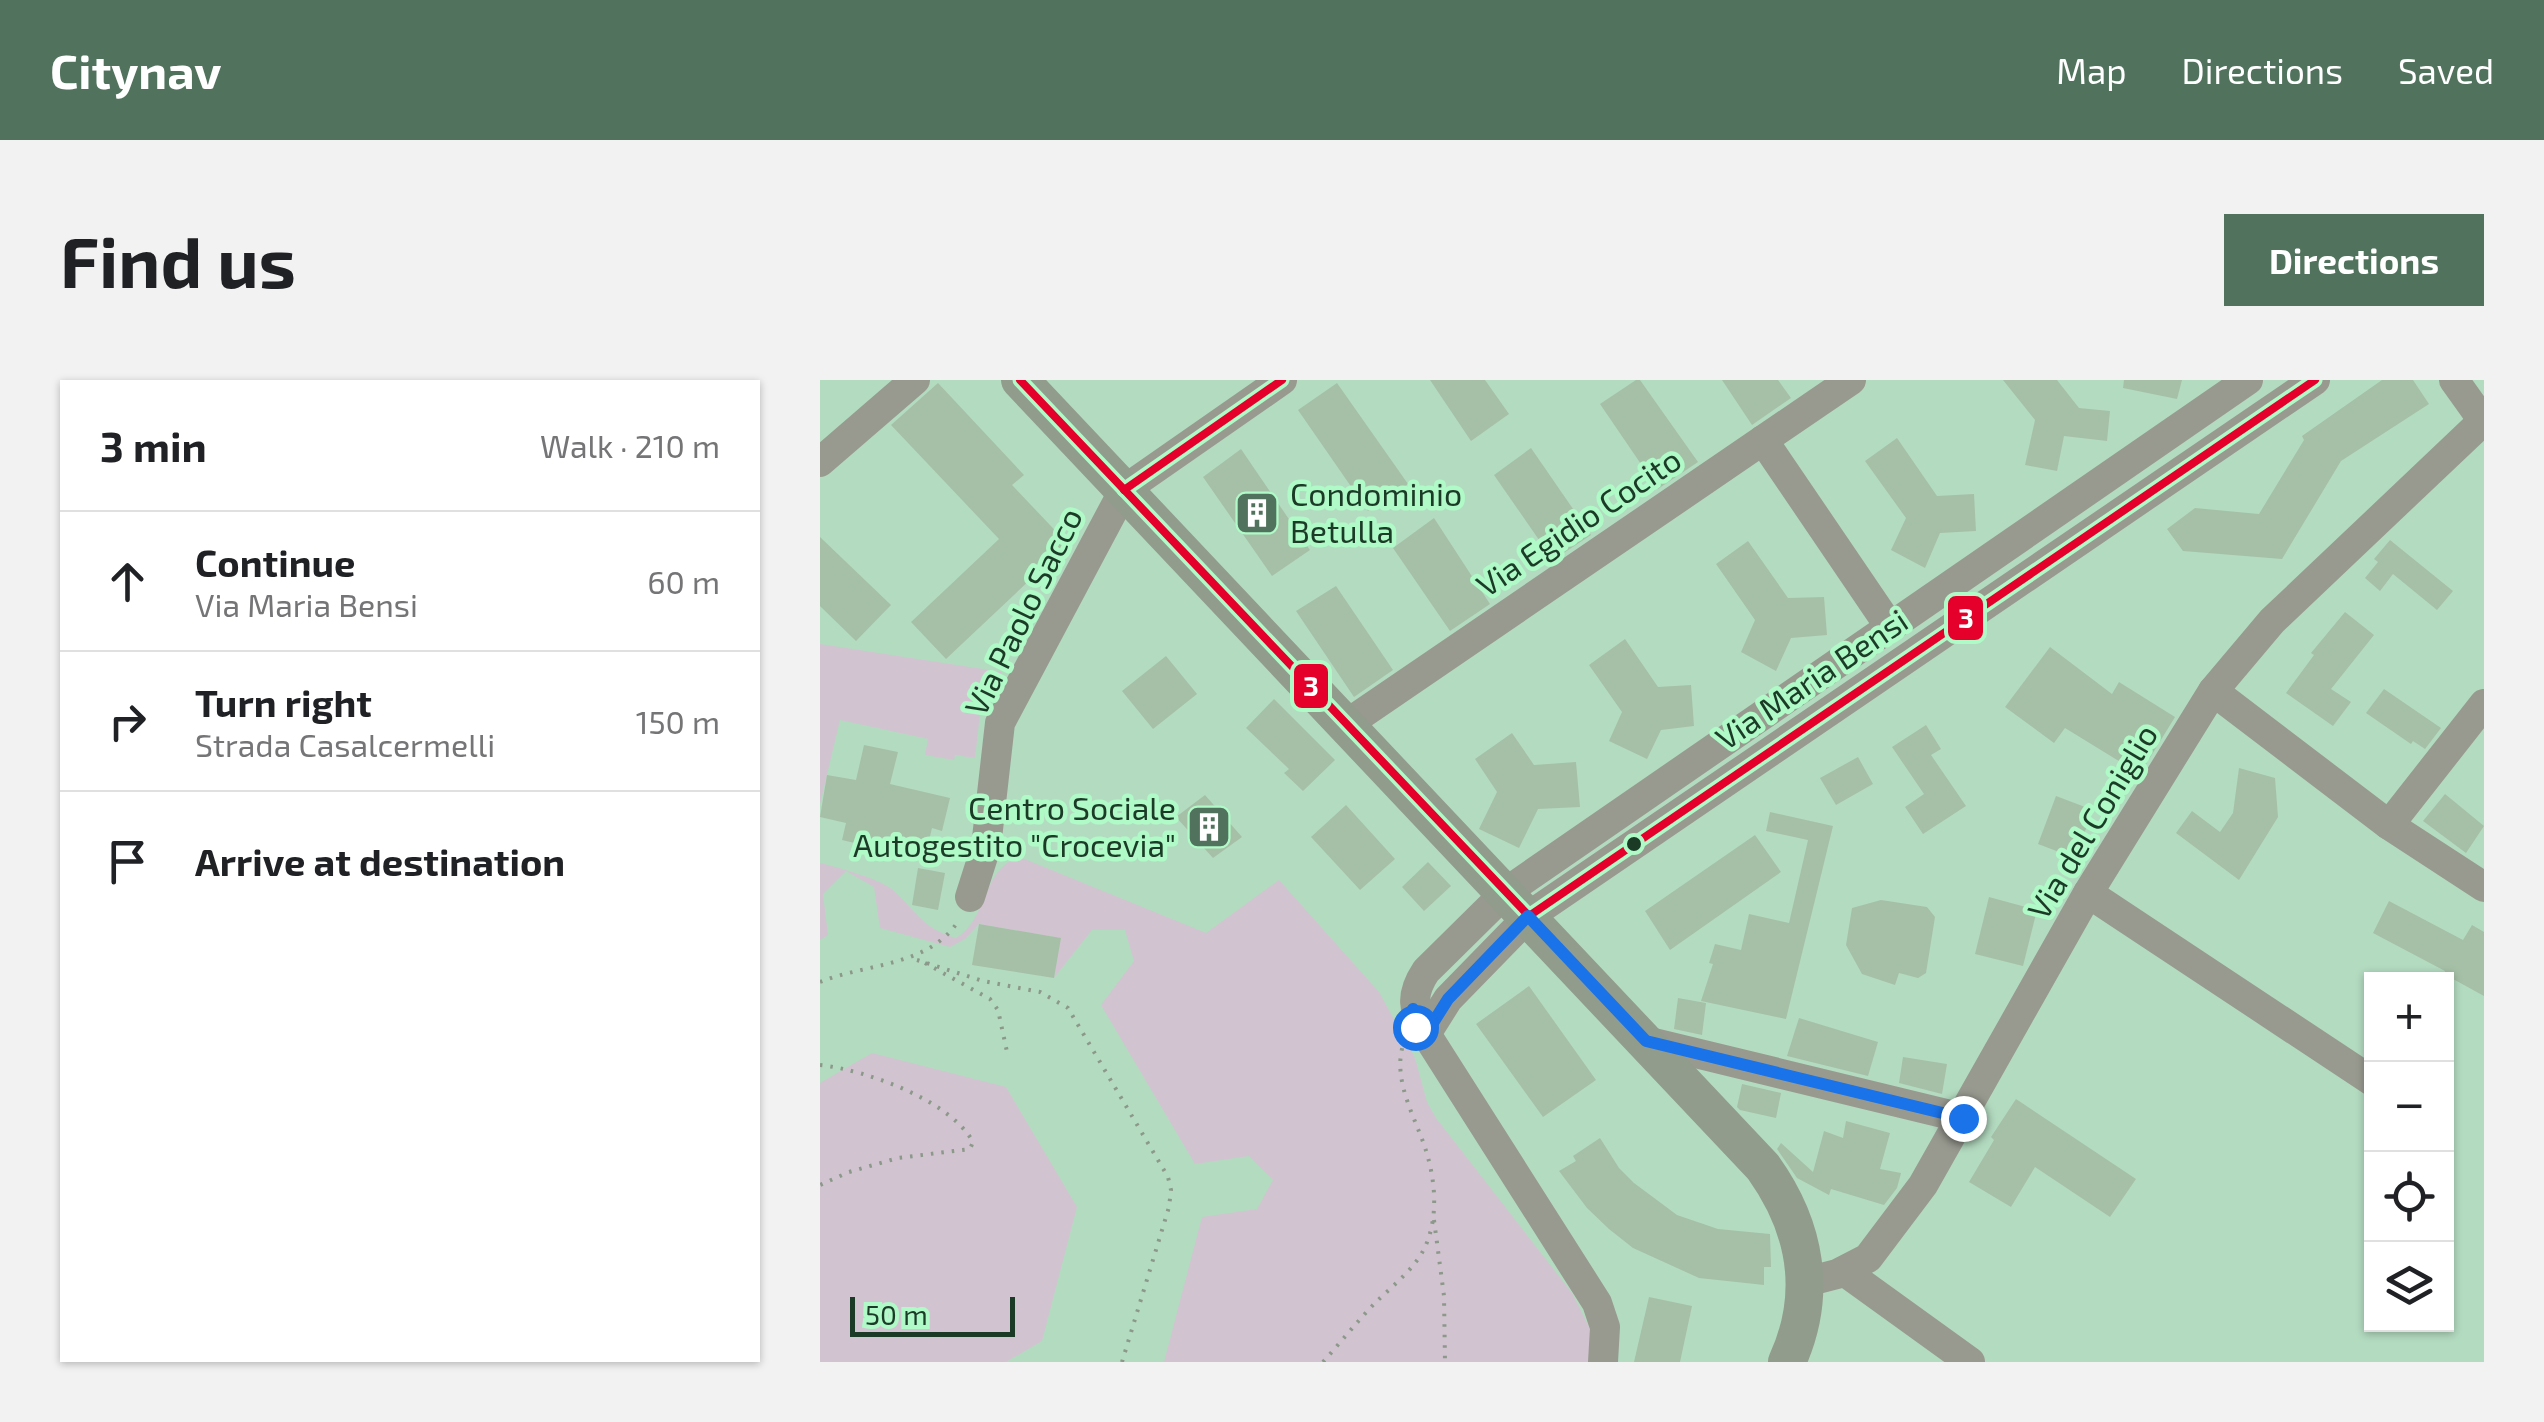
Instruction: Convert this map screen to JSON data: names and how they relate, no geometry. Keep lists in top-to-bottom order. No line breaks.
{"streets":{"street":["Via Egidio Cocito","Via Paolo Sacco","Via Maria Bensi","Via del Coniglio"]},"places":{"building":["Condominio Betulla","Centro Sociale Autogestito \"Crocevia\""]},"lines":["transit line 3"],"scale_bar":"50 m","page":{"header":"Citynav","nav":["Map","Directions","Saved"],"buttons":"Directions","title":"Find us","heading":["3 min","Walk · 210 m"],"list":[["Continue","Via Maria Bensi","60 m"],["Turn right","Strada Casalcermelli","150 m"],"Arrive at destination"],"map_buttons":["+","−"],"scale":"50 m"}}
